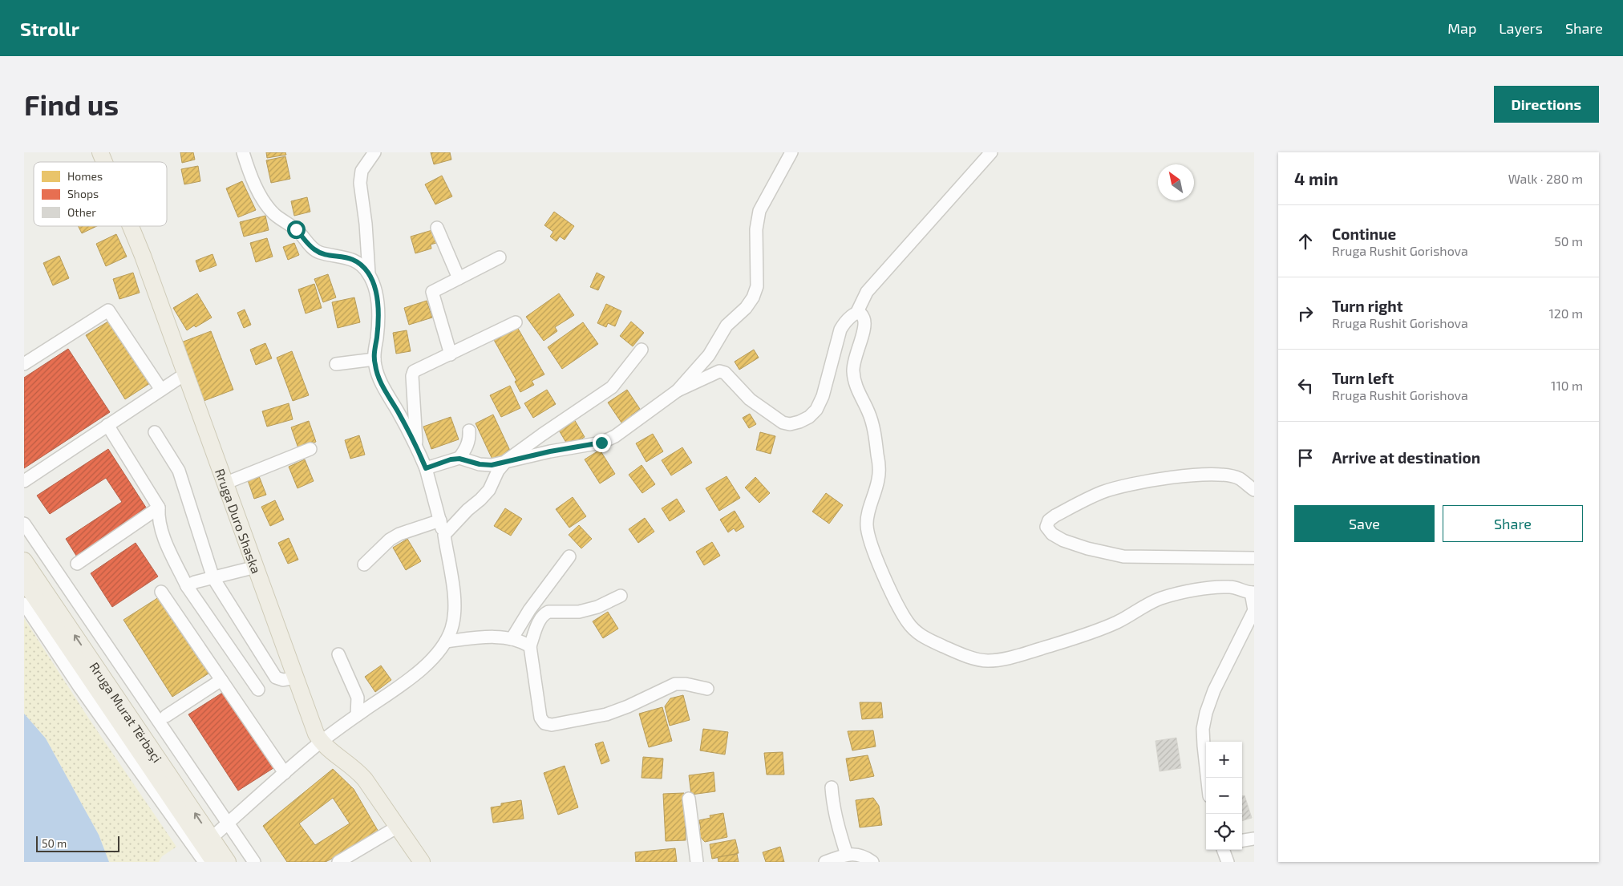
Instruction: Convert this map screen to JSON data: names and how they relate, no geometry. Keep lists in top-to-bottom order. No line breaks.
{"streets":{"main road":["Rruga Duro Shaska","Rruga Murat Tërbaçi"]},"legend":["Homes","Shops","Other"],"scale_bar":"50 m","north":"top left","page":{"header":"Strollr","nav":["Map","Layers","Share"],"buttons":["Directions",["Save","Share"]],"title":"Find us","heading":["4 min","Walk · 280 m"],"list":[["Continue","Rruga Rushit Gorishova","50 m"],["Turn right","Rruga Rushit Gorishova","120 m"],["Turn left","Rruga Rushit Gorishova","110 m"],"Arrive at destination"],"map_buttons":["+","−"],"scale":"50 m"}}
